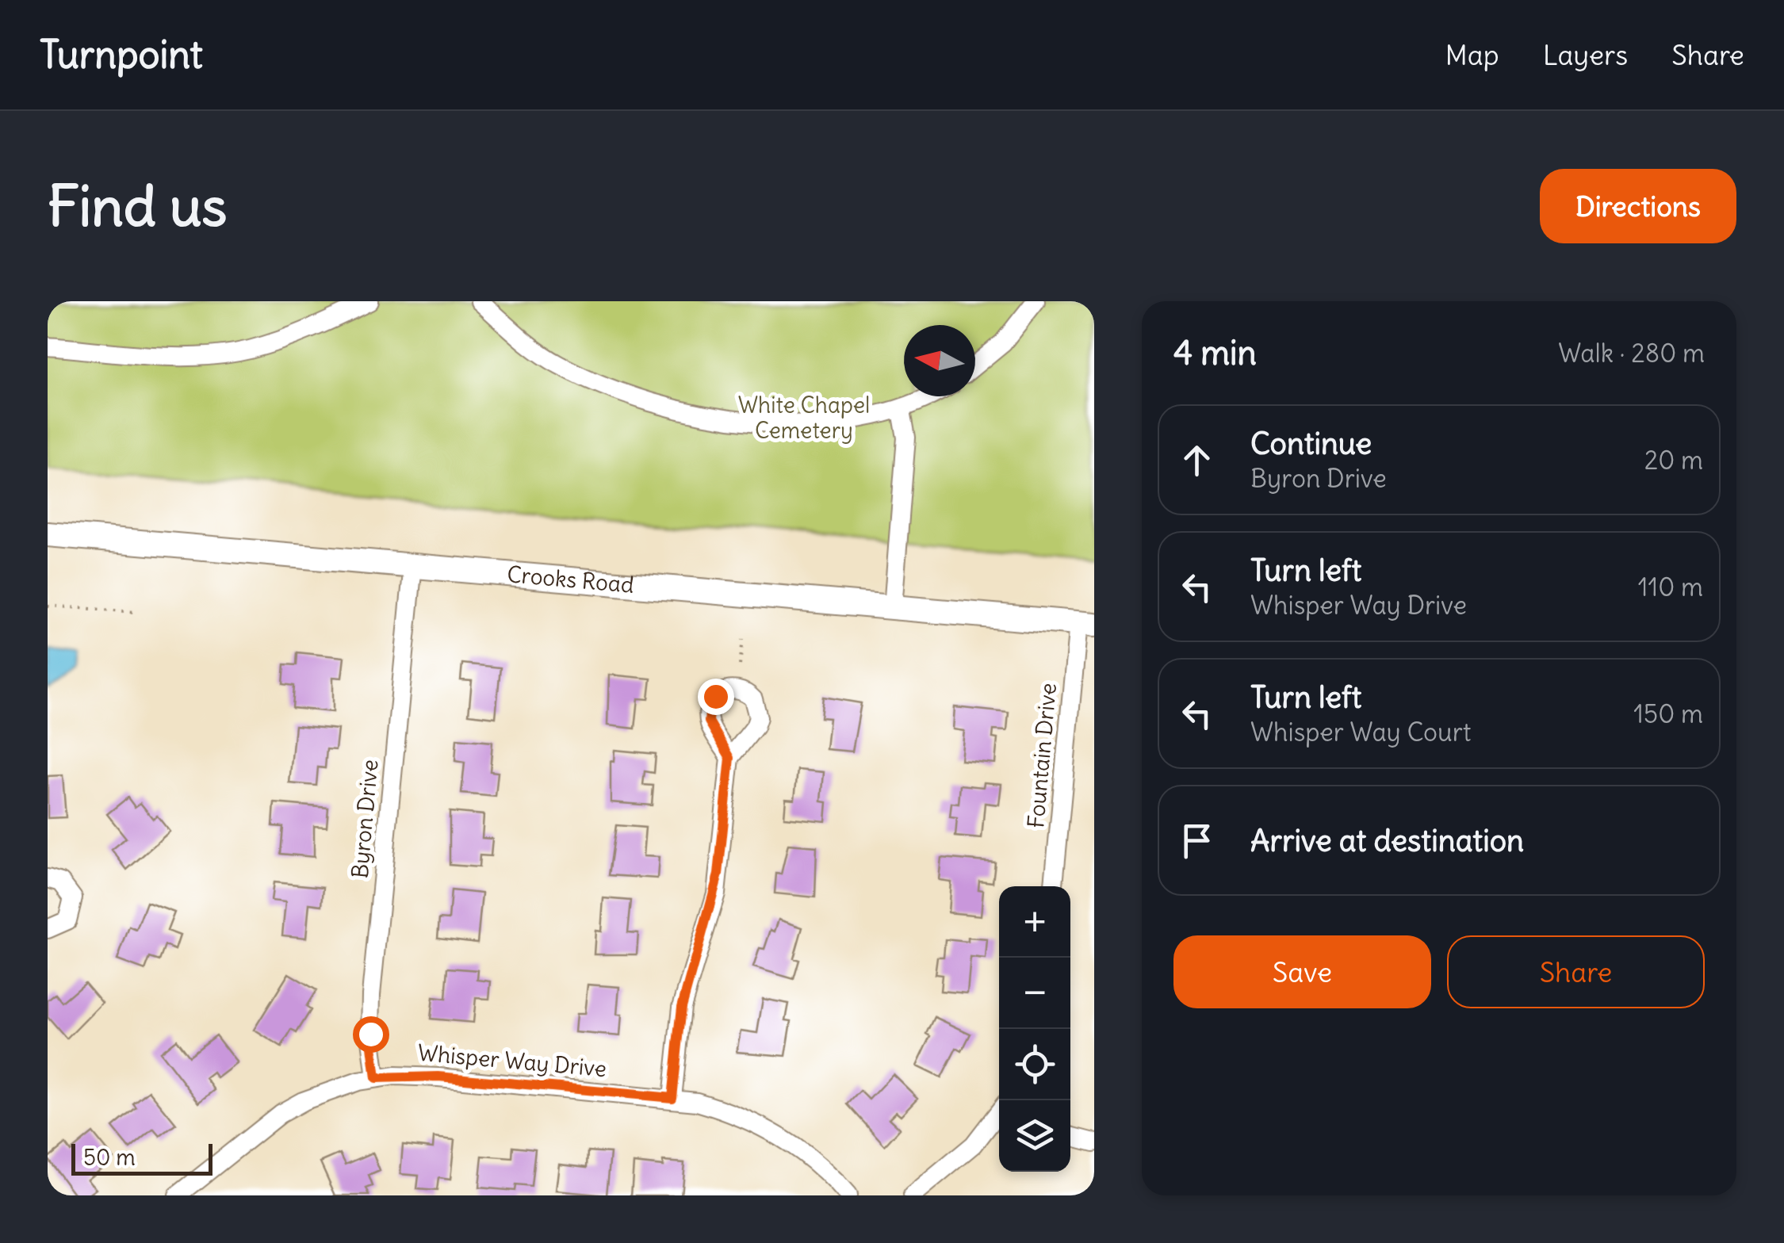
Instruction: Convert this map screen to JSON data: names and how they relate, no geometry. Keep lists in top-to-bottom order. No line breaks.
{"streets":{"main road":["Crooks Road"],"street":["Fountain Drive","Byron Drive","Whisper Way Drive"]},"crossings":[["Crooks Road","Fountain Drive"],["Crooks Road","Byron Drive"],["Byron Drive","Whisper Way Drive"]],"parks":["White Chapel Cemetery"],"scale_bar":"50 m","north":"left","page":{"header":"Turnpoint","nav":["Map","Layers","Share"],"buttons":["Directions",["Save","Share"]],"title":"Find us","heading":["4 min","Walk · 280 m"],"list":[["Continue","Byron Drive","20 m"],["Turn left","Whisper Way Drive","110 m"],["Turn left","Whisper Way Court","150 m"],"Arrive at destination"],"map_buttons":["+","−"],"scale":"50 m"}}
